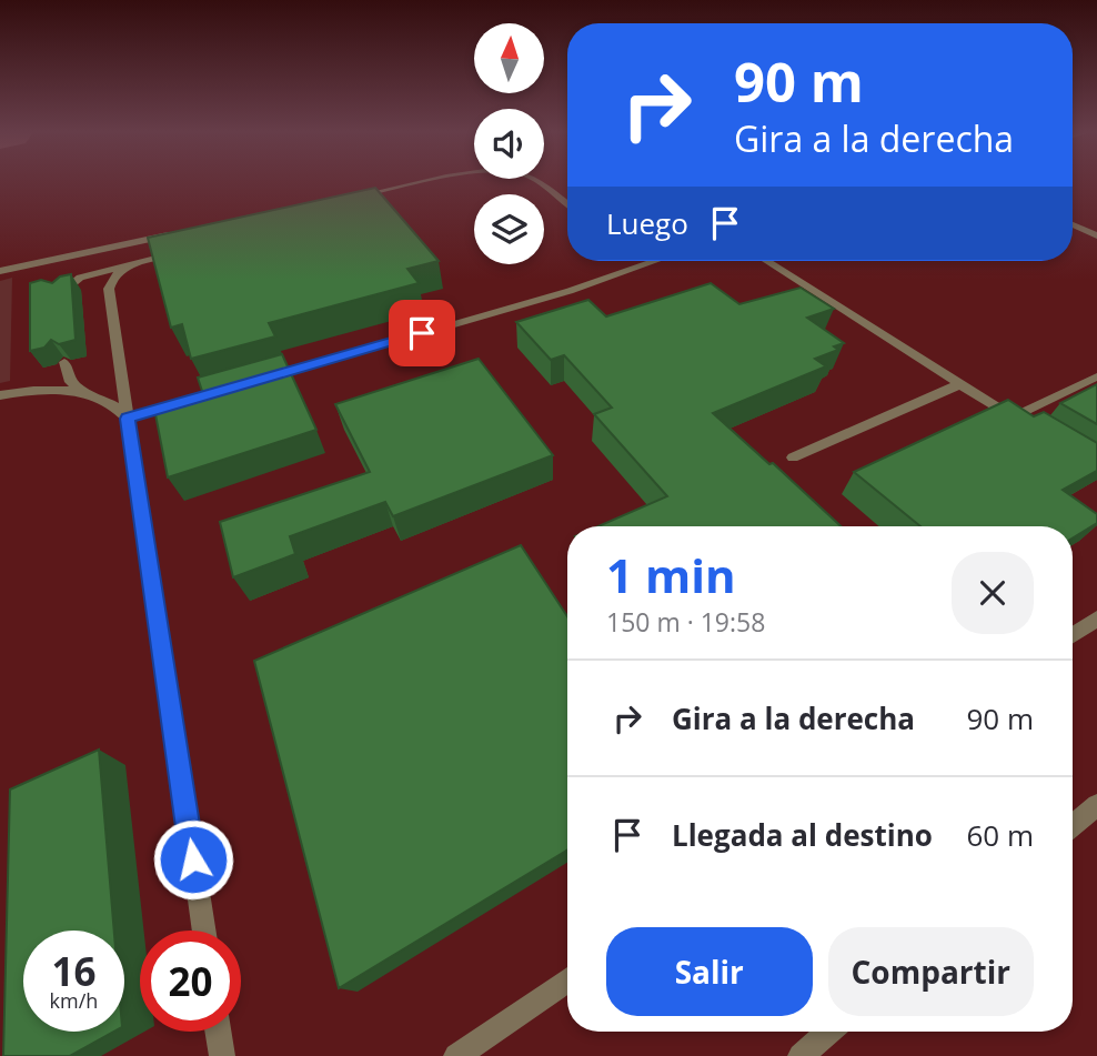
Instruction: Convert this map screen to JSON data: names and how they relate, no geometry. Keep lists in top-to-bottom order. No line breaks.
{"north":"top","page":{"turn":["90 m","Gira a la derecha"],"then":"Luego","heading":["1 min","150 m · 19:58"],"list":[{"name":"Gira a la derecha","value":"90 m"},{"name":"Llegada al destino","value":"60 m"}],"buttons":["Salir","Compartir"],"speed":"16 km/h","limit":"20"}}
